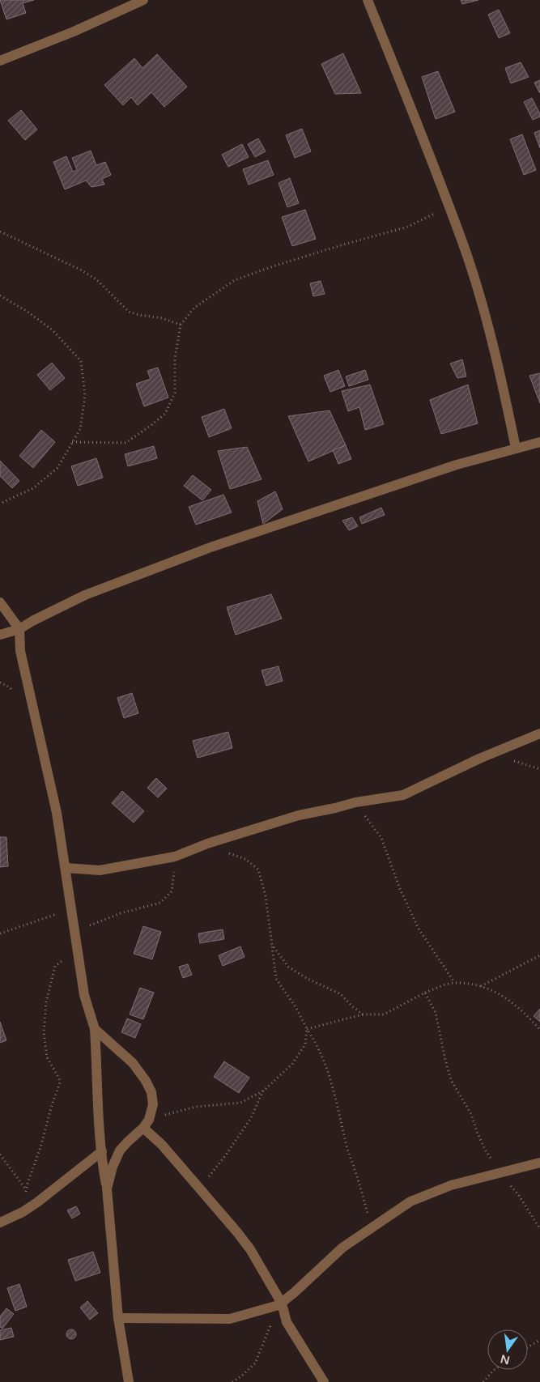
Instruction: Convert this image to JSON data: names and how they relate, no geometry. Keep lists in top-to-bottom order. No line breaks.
{"north":"bottom"}
